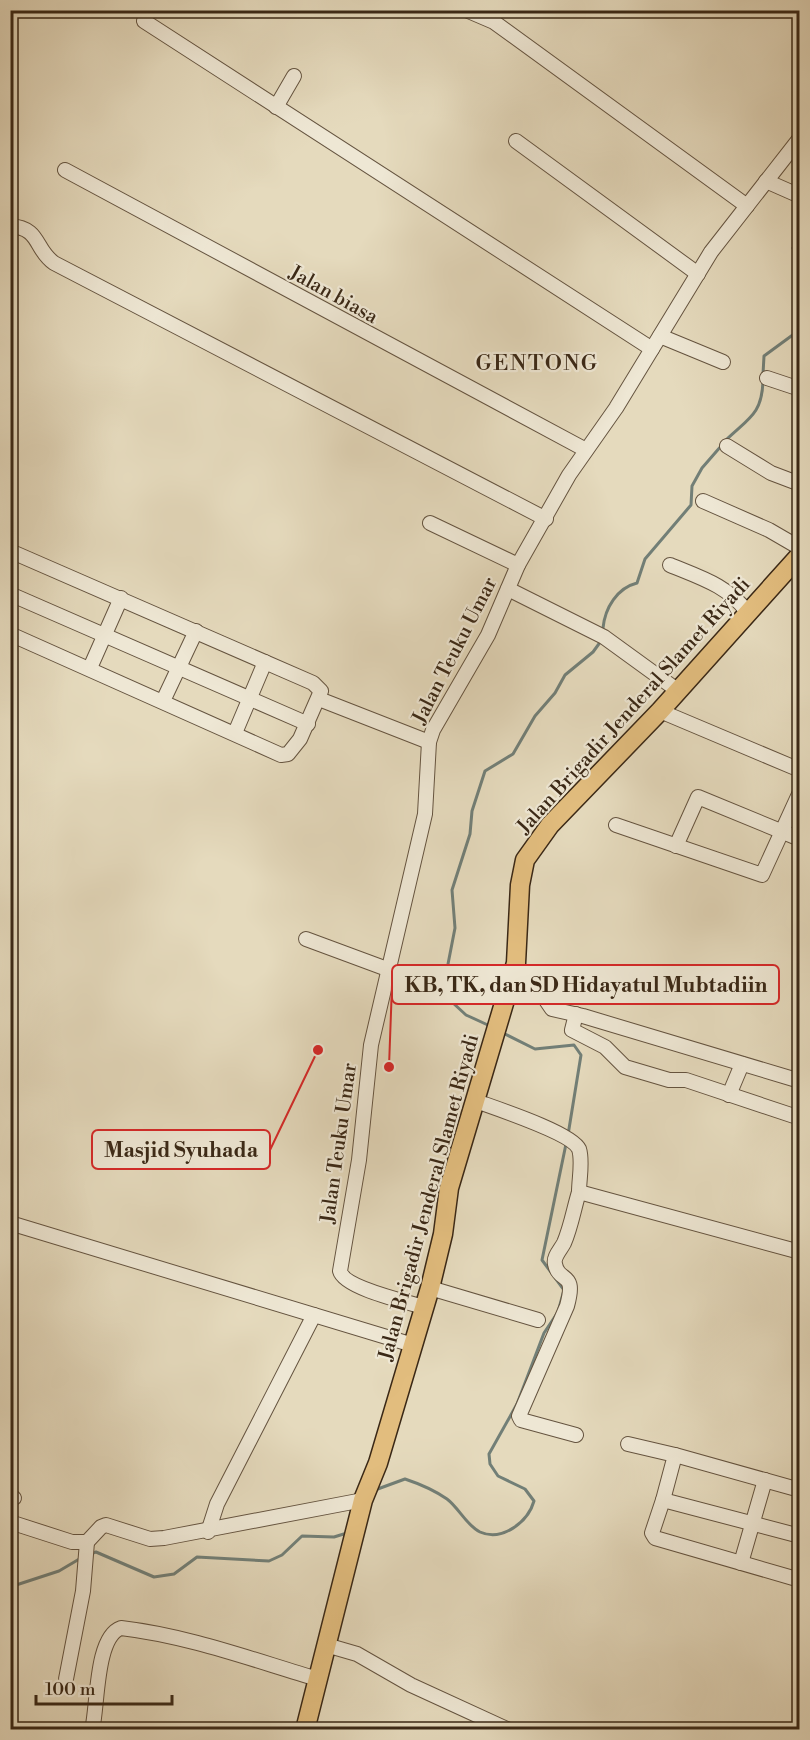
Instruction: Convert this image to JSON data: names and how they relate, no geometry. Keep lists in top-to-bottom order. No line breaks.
{"streets":{"main road":["Jalan Brigadir Jenderal Slamet Riyadi"],"street":["Jalan biasa","Jalan Teuku Umar"]},"crossings":[["Jalan biasa","Jalan Teuku Umar"],["Jalan Teuku Umar","Jalan Brigadir Jenderal Slamet Riyadi"]],"districts":["GENTONG"],"places":["Masjid Syuhada","KB, TK, dan SD Hidayatul Mubtadiin"],"scale_bar":"100 m"}
